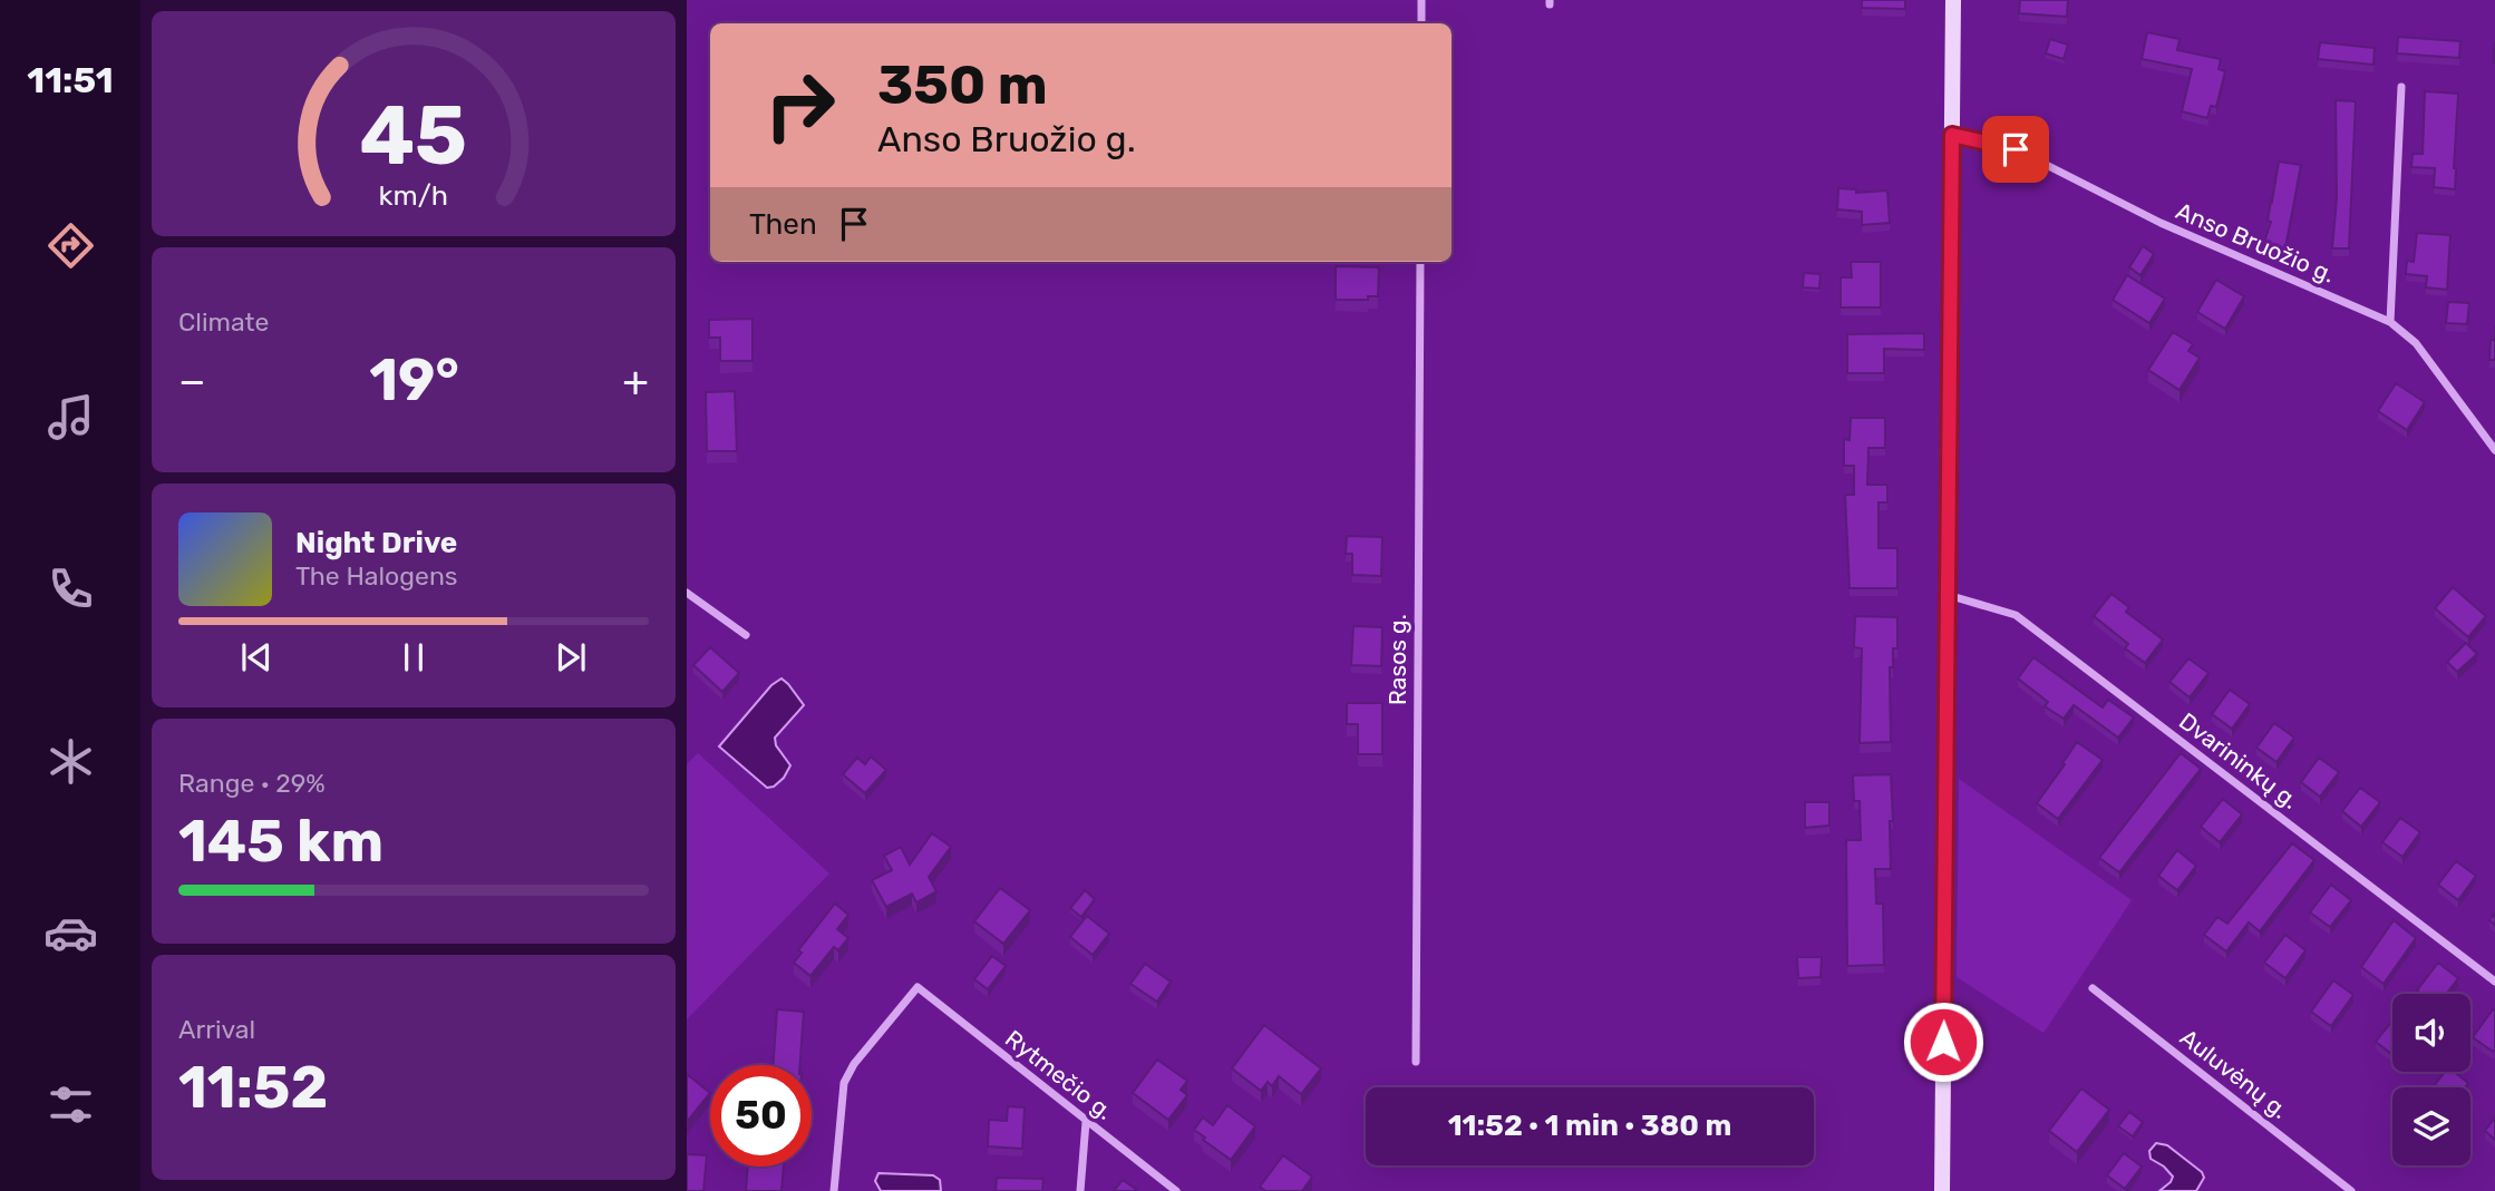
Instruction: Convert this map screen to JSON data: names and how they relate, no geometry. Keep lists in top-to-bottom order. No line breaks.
{"streets":{"street":["Anso Bruožio g.","Rasos g.","Dvarininkų g.","Auluvėnų g.","Rytmečio g."]},"page":{"tabs":"11:51","turn":["350 m","Anso Bruožio g."],"then":"Then","tile":["Climate",["Range · 29%","145 km"],["Arrival","11:52"]],"heat":["−","19°","+"],"song":["Night Drive","The Halogens"],"limit":"50","trip":"11:52 · 1 min · 380 m","gauge":["45","km/h"]}}
